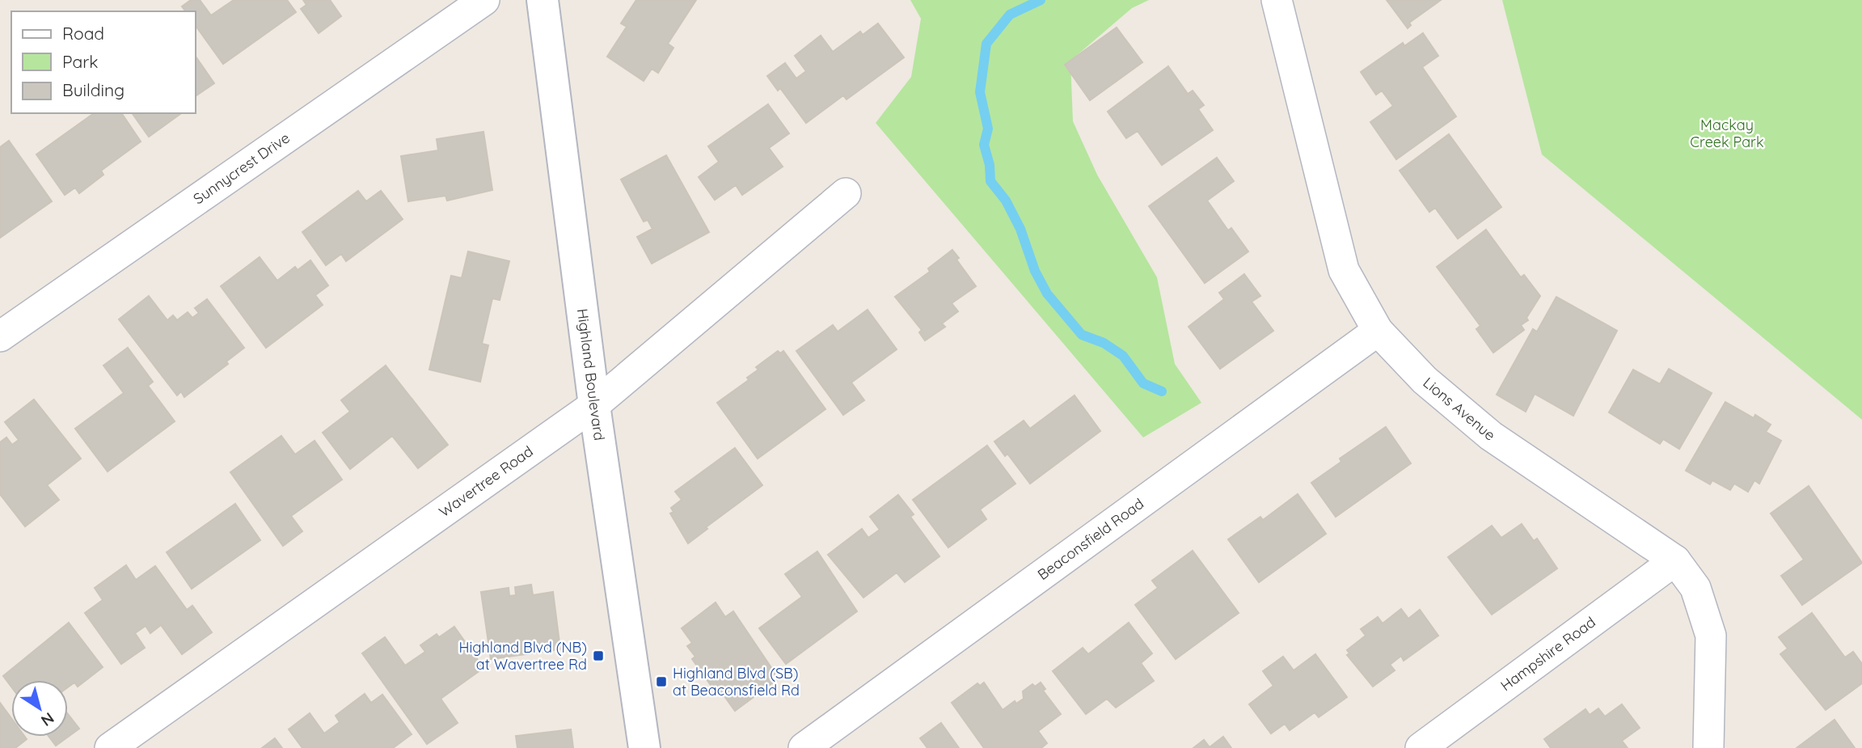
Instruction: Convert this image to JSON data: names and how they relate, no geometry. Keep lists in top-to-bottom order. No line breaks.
{"streets":{"street":["Sunnycrest Drive","Highland Boulevard","Lions Avenue","Wavertree Road","Beaconsfield Road","Hampshire Road"]},"crossings":[["Highland Boulevard","Wavertree Road"],["Lions Avenue","Beaconsfield Road"],["Lions Avenue","Hampshire Road"]],"parks":["Mackay Creek Park"],"places":{"transit":["Highland Blvd (NB) at Wavertree Rd","Highland Blvd (SB) at Beaconsfield Rd"]},"legend":["Road","Park","Building"],"north":"bottom right"}
